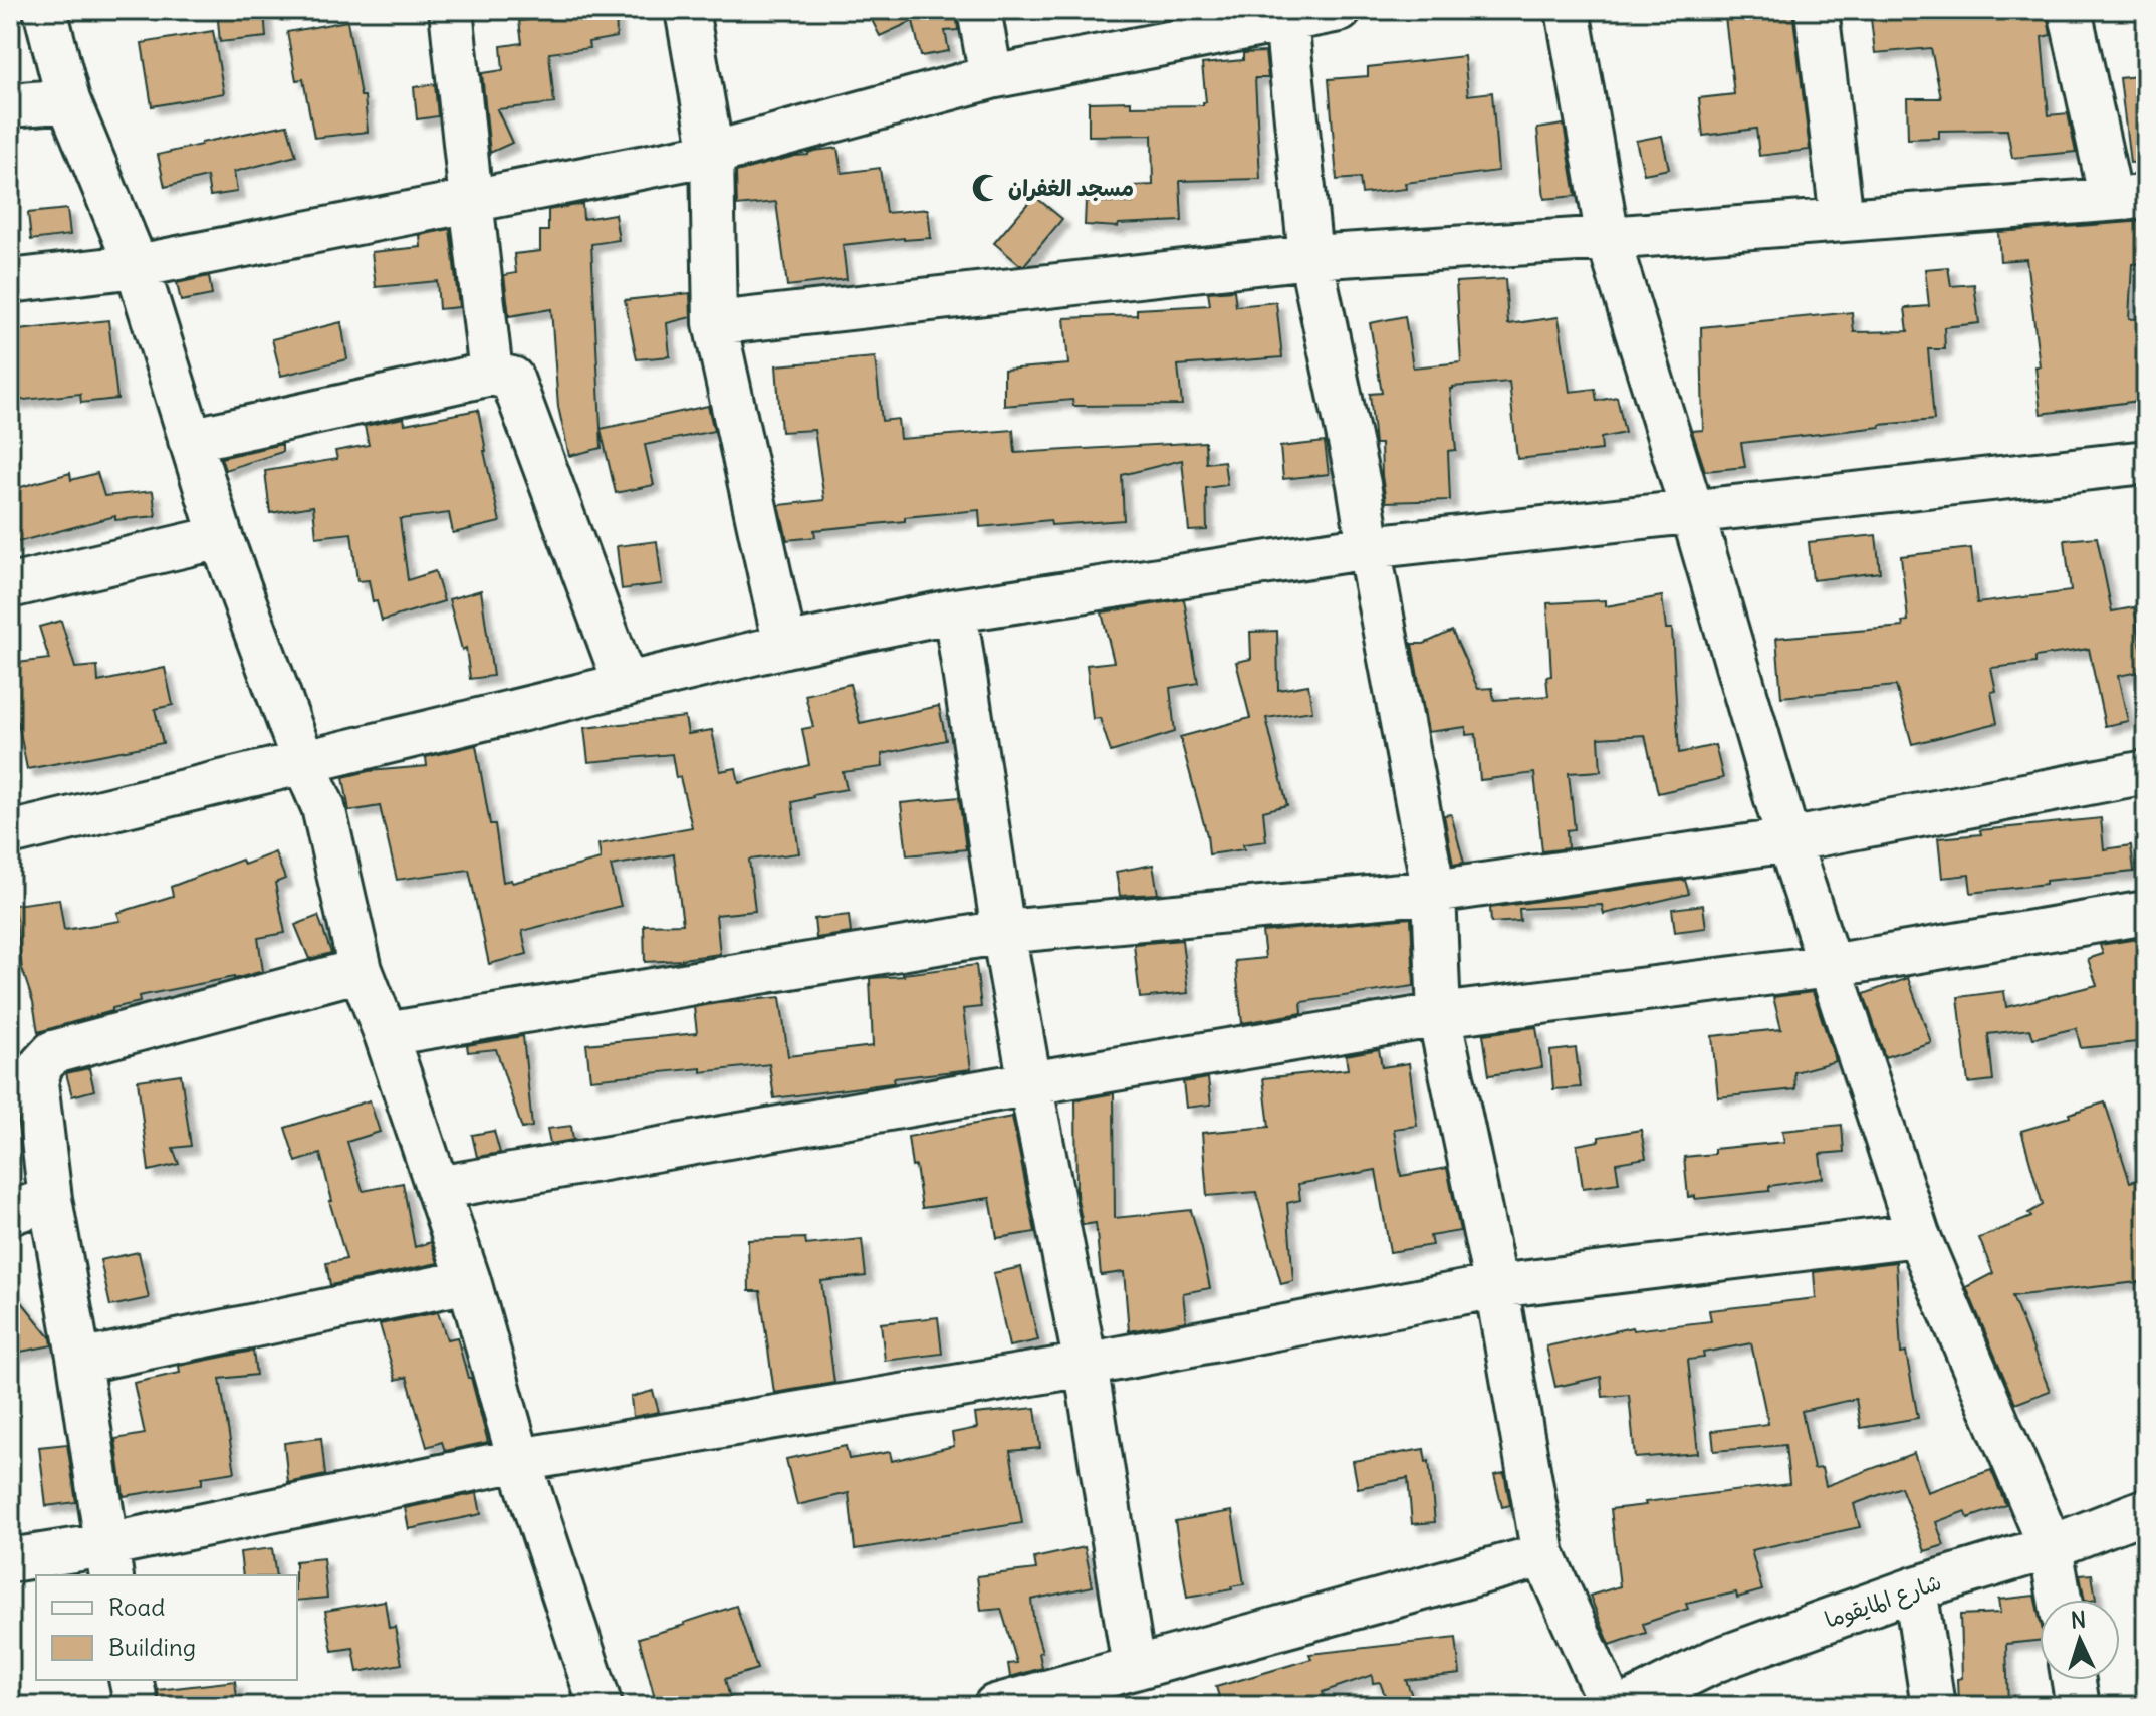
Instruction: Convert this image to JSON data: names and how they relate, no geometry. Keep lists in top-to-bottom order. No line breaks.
{"streets":{"street":["شارع المايقوما"]},"places":{"mosque":["مسجد الغفران"]},"legend":["Road","Building"],"north":"top"}
